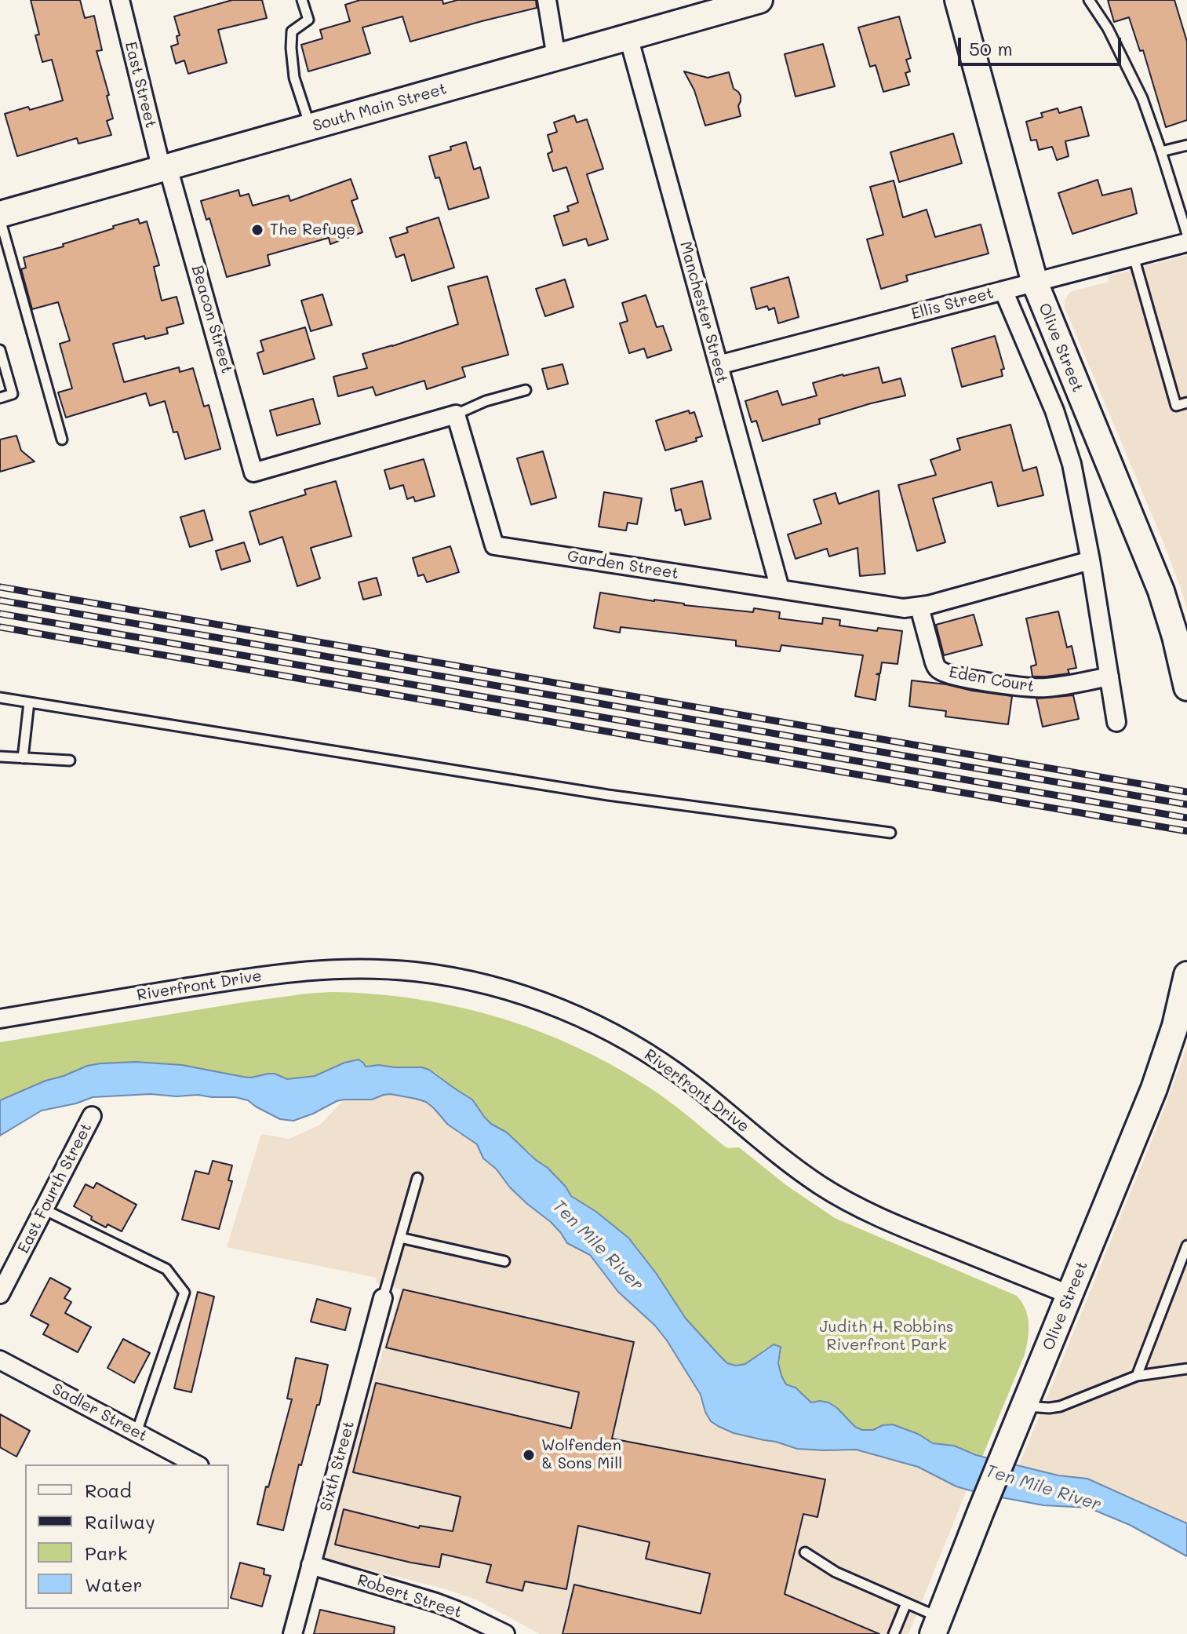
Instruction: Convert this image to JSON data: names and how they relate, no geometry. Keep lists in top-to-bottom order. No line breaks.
{"streets":{"main road":["South Main Street","Olive Street"],"street":["East Street","Ellis Street","Manchester Street","Beacon Street","Garden Street","Eden Court","Riverfront Drive","East Fourth Street","Sadler Street","Sixth Street","Robert Street"]},"crossings":[["East Street","South Main Street"],["East Street","Beacon Street"],["South Main Street","Manchester Street"],["South Main Street","Beacon Street"],["Ellis Street","Manchester Street"],["Ellis Street","Olive Street"],["Manchester Street","Garden Street"],["Beacon Street","Garden Street"],["Olive Street","Garden Street"],["Olive Street","Eden Court"],["Olive Street","Riverfront Drive"],["Garden Street","Eden Court"],["Sixth Street","Robert Street"]],"water":["Ten Mile River"],"parks":["Judith H. Robbins Riverfront Park"],"places":["The Refuge","Wolfenden & Sons Mill"],"legend":["Road","Railway","Park","Water"],"scale_bar":"50 m"}
